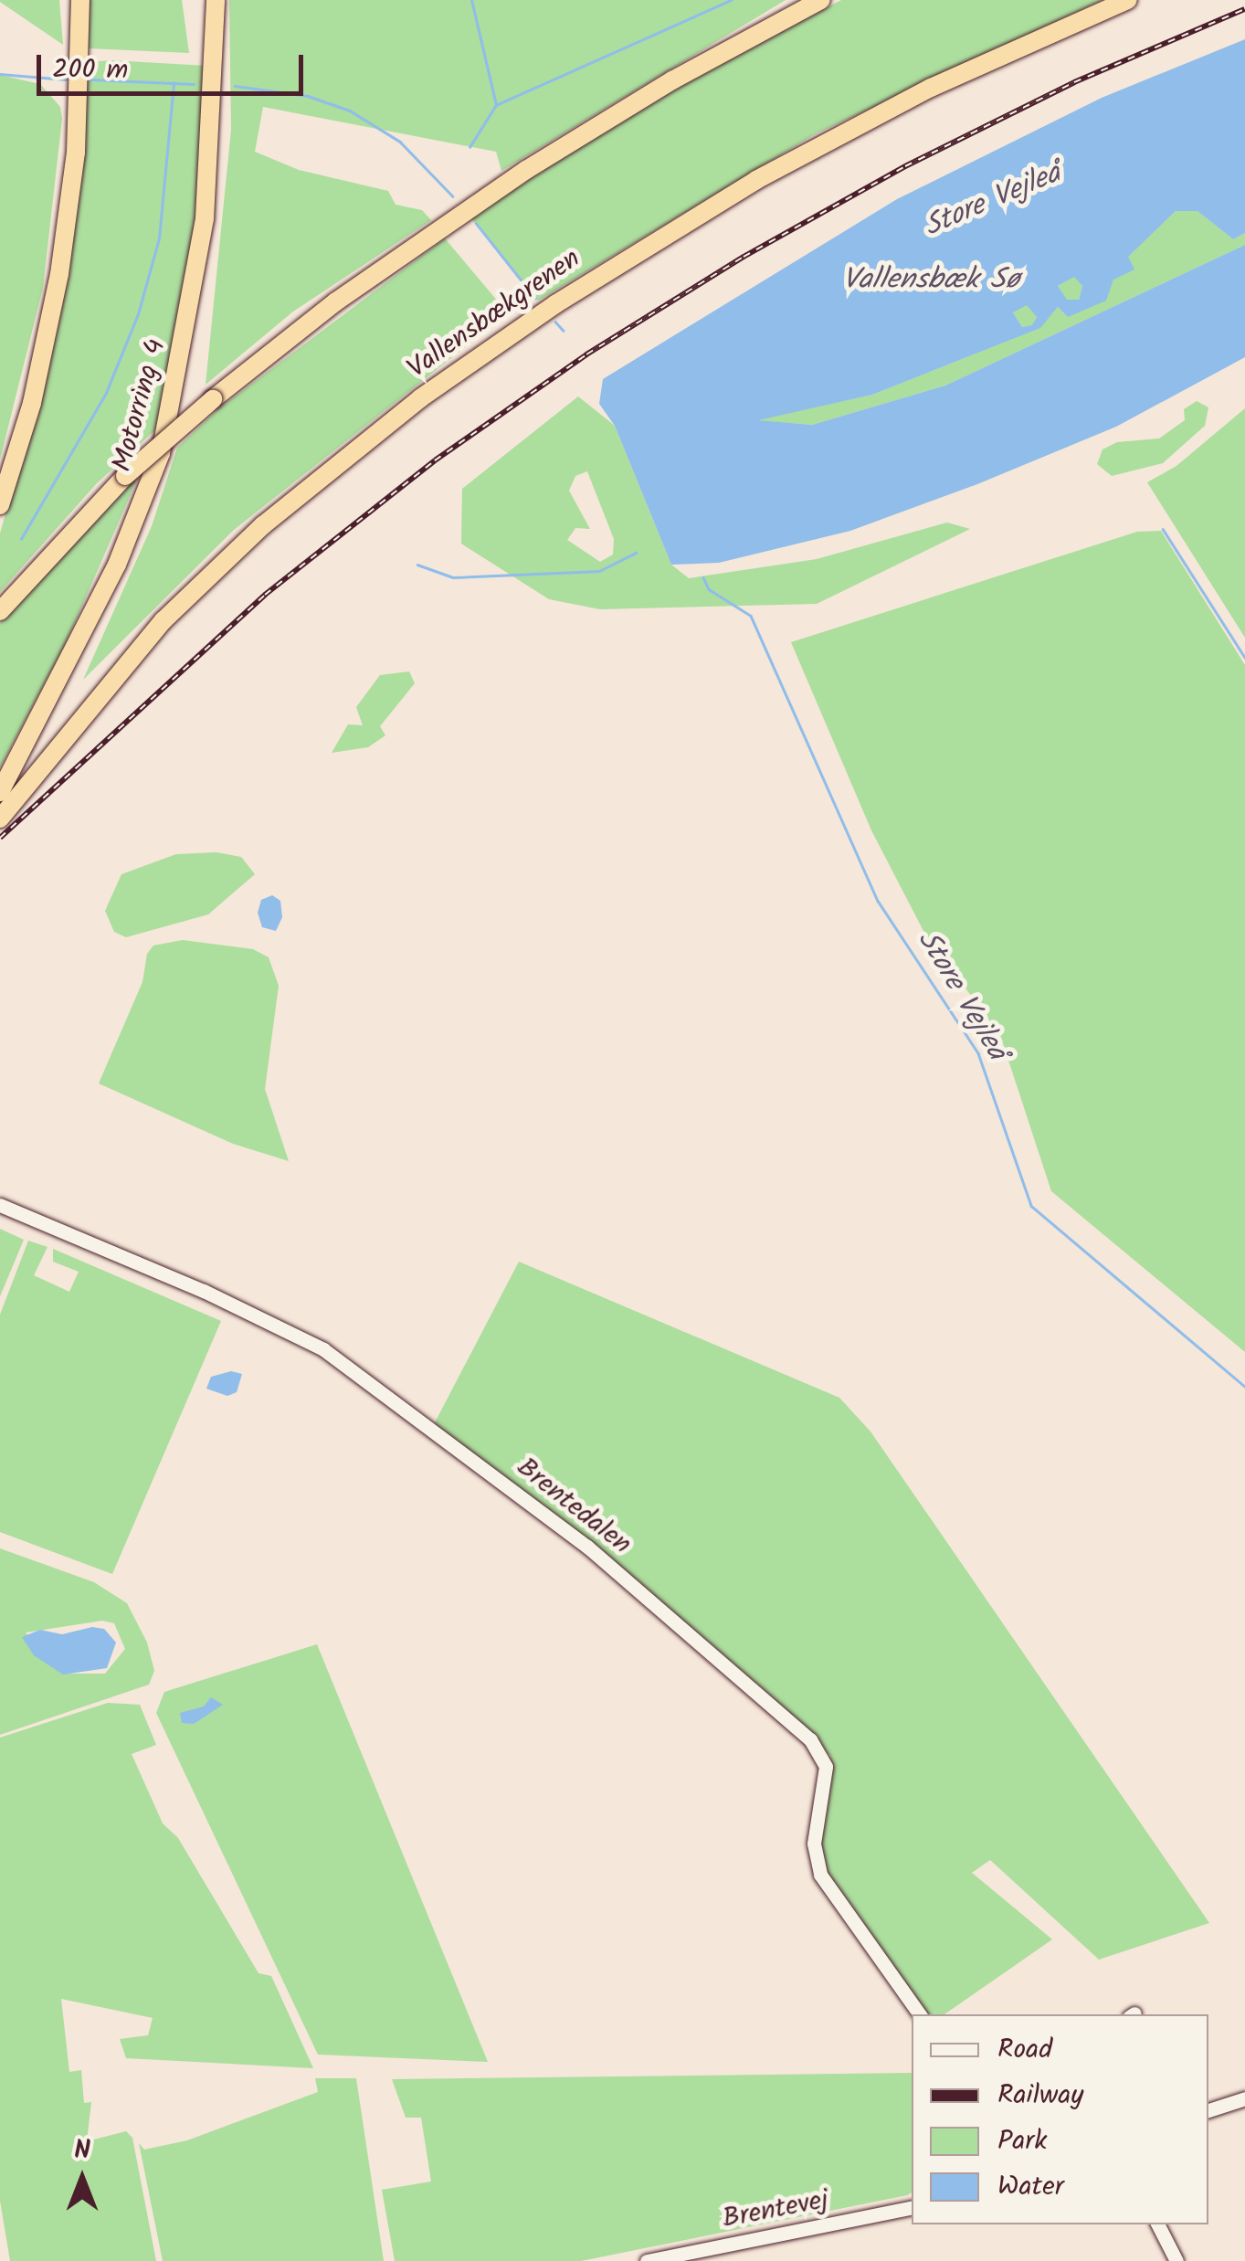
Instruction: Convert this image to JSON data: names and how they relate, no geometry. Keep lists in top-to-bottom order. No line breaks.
{"streets":{"highway":["Vallensbækgrenen","Motorring 4"],"street":["Brentedalen","Brentevej"]},"water":["Store Vejleå","Vallensbæk Sø"],"legend":["Road","Railway","Park","Water"],"scale_bar":"200 m","north":"top"}
